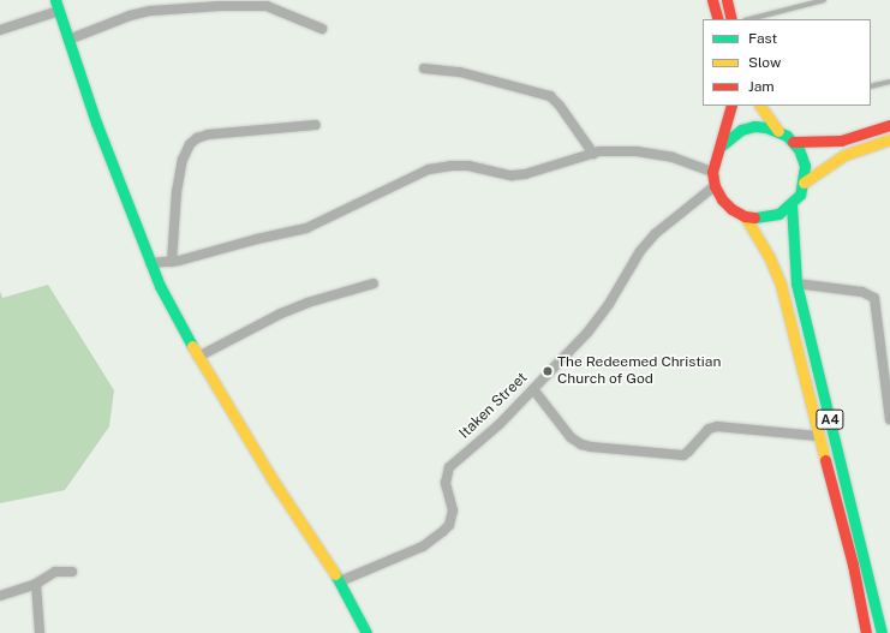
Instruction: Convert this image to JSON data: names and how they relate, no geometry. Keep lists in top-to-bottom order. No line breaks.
{"streets":{"main road":["A4"],"street":["Itaken Street"]},"crossings":[["Itaken Street","A4"]],"places":["The Redeemed Christian Church of God"],"legend":["Fast","Slow","Jam"]}
